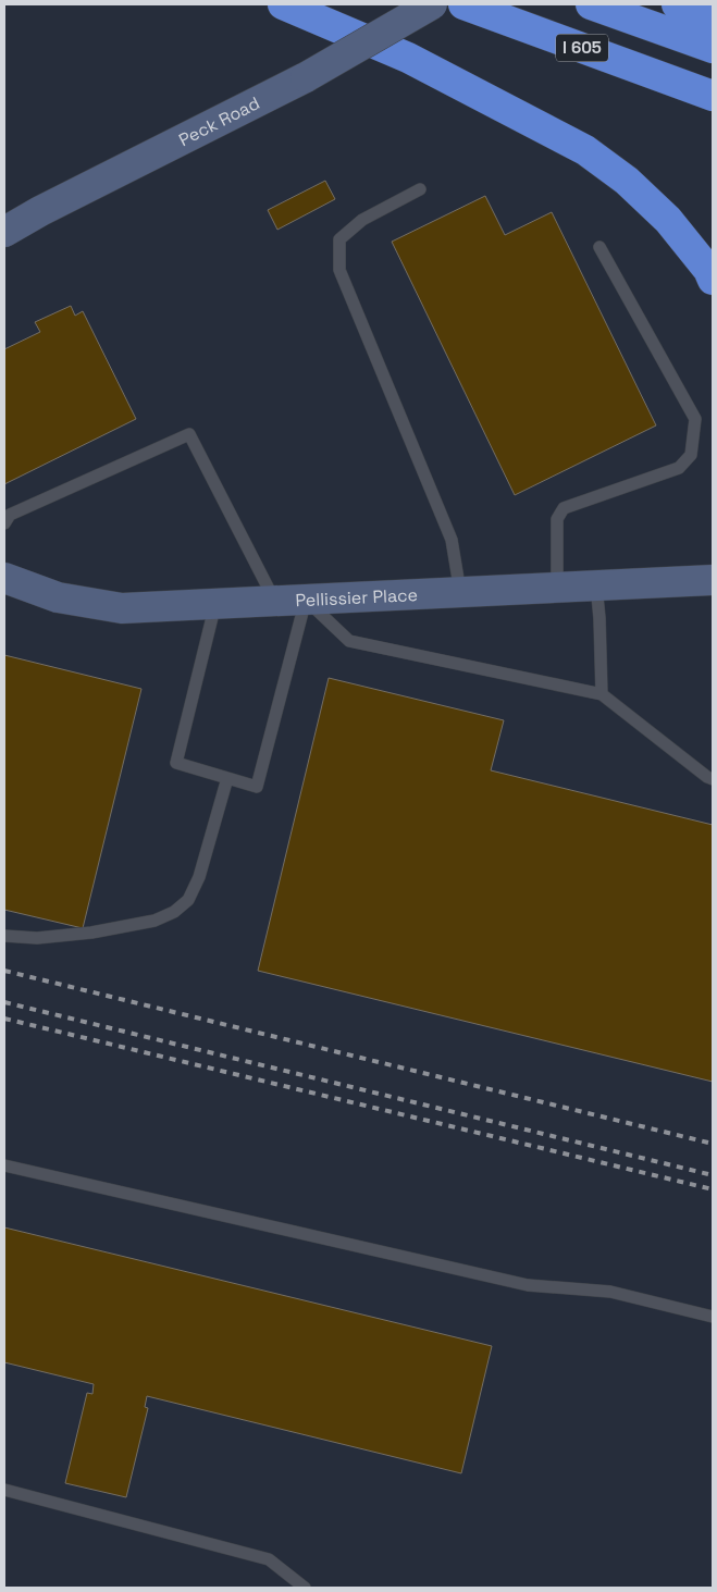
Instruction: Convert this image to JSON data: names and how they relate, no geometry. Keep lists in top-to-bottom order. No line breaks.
{"streets":{"highway":["I 605"],"main road":["Peck Road","Pellissier Place"]}}
